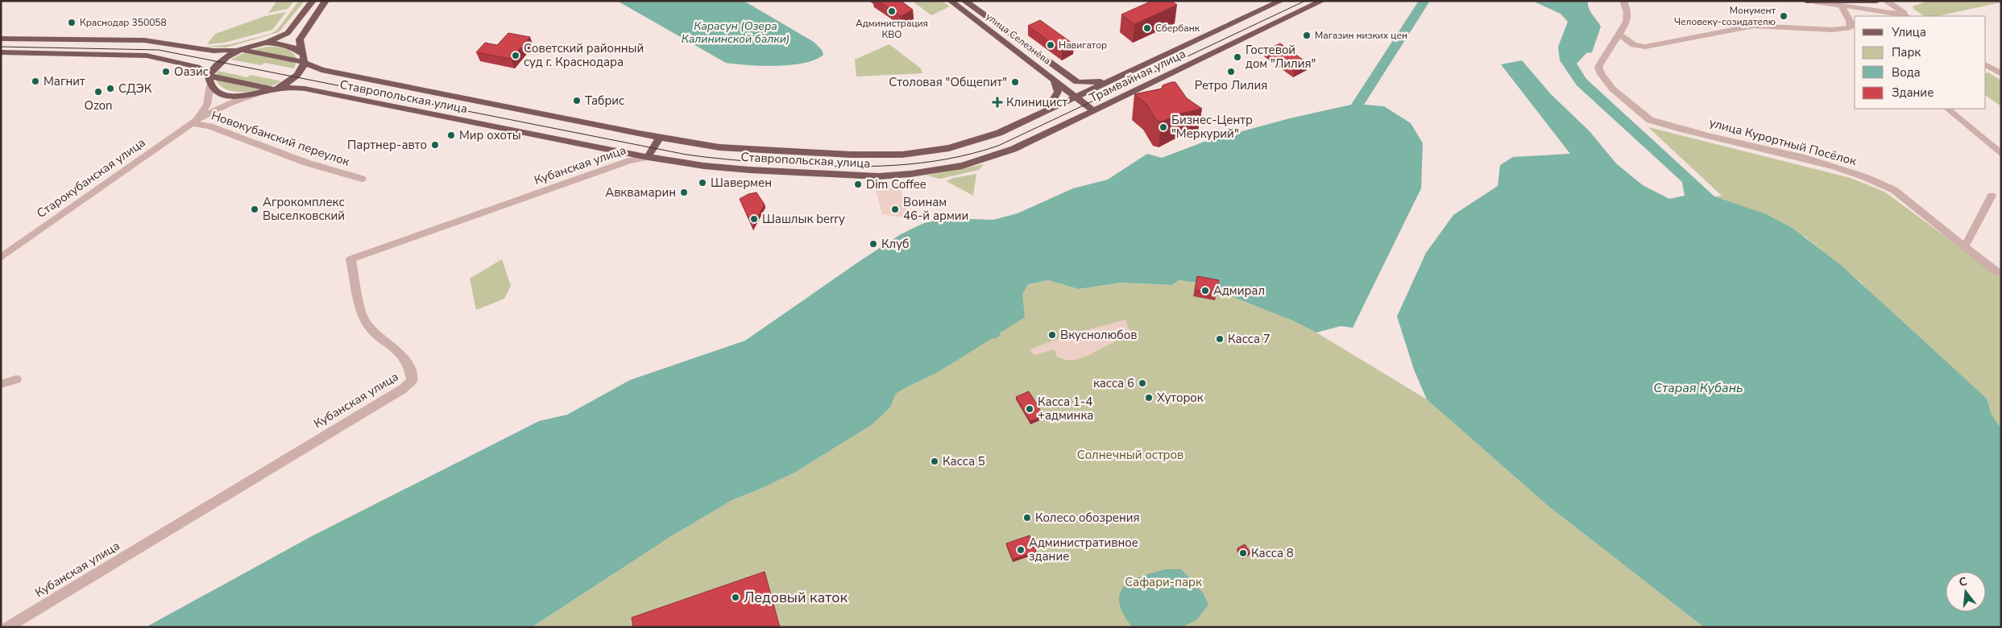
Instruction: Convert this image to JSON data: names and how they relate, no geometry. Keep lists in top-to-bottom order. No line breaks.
{"streets":{"main road":["улица Селезнёва","Трамвайная улица","Ставропольская улица"],"street":["Новокубанский переулок","улица Курортный Посёлок","Кубанская улица","Старокубанская улица"]},"crossings":[["улица Селезнёва","Трамвайная улица"],["Трамвайная улица","Ставропольская улица"],["Ставропольская улица","Кубанская улица"],["Ставропольская улица","Старокубанская улица"],["Новокубанский переулок","Старокубанская улица"]],"water":["Карасун (Озера Калининской балки)","Старая Кубань"],"parks":["Солнечный остров","Сафари-парк"],"places":{"other":["Администрация КВО","Монумент Человеку-созидателю","Краснодар 350058","Сбербанк","Магазин низких цен","Навигатор","Советский районный суд г. Краснодара","Гостевой дом \"Лилия\"","Оазис","Ретро Лилия","Магнит","Столовая \"Общепит\"","СДЭК","Ozon","Табрис","Бизнес-Центр \"Меркурий\"","Мир охоты","Партнер-авто","Шавермен","Dim Coffee","Авквамарин","Агрокомплекс Выселковский","Воинам 46-й армии","Шашлык berry","Клуб","Адмирал","Вкуснолюбов","Касса 7","касса 6","Хуторок","Касса 1-4 +админка","Касса 5","Колесо обозрения","Административное здание","Касса 8","Ледовый каток"],"health":["Клиницист"]},"legend":["Улица","Парк","Вода","Здание"],"north":"top"}
